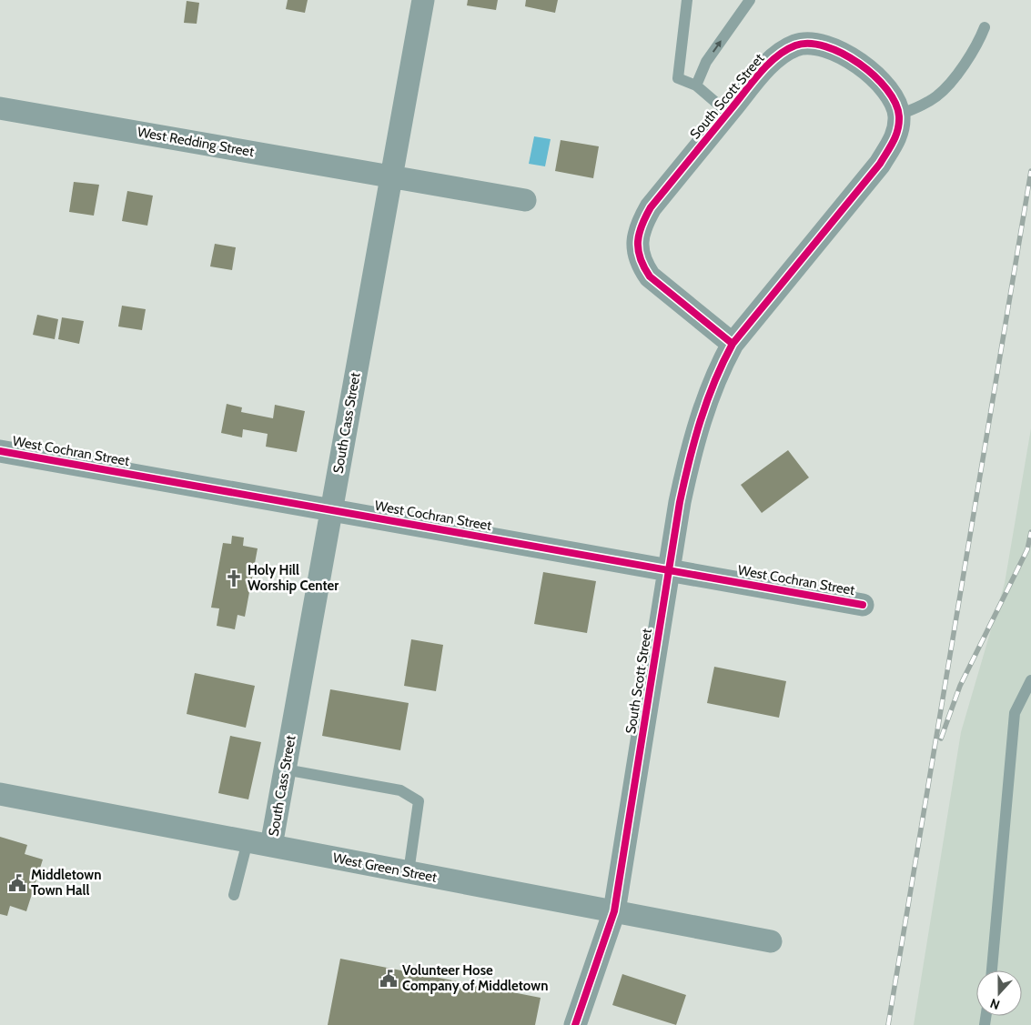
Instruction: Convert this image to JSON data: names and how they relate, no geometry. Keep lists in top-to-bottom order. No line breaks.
{"streets":{"street":["South Scott Street","West Redding Street","South Cass Street","West Cochran Street","West Green Street"]},"crossings":[["South Scott Street","West Cochran Street"],["South Scott Street","West Green Street"],["West Redding Street","South Cass Street"],["South Cass Street","West Cochran Street"],["South Cass Street","West Green Street"]],"places":{"church":["Holy Hill Worship Center"],"public building":["Middletown Town Hall","Volunteer Hose Company of Middletown"]},"north":"bottom"}
